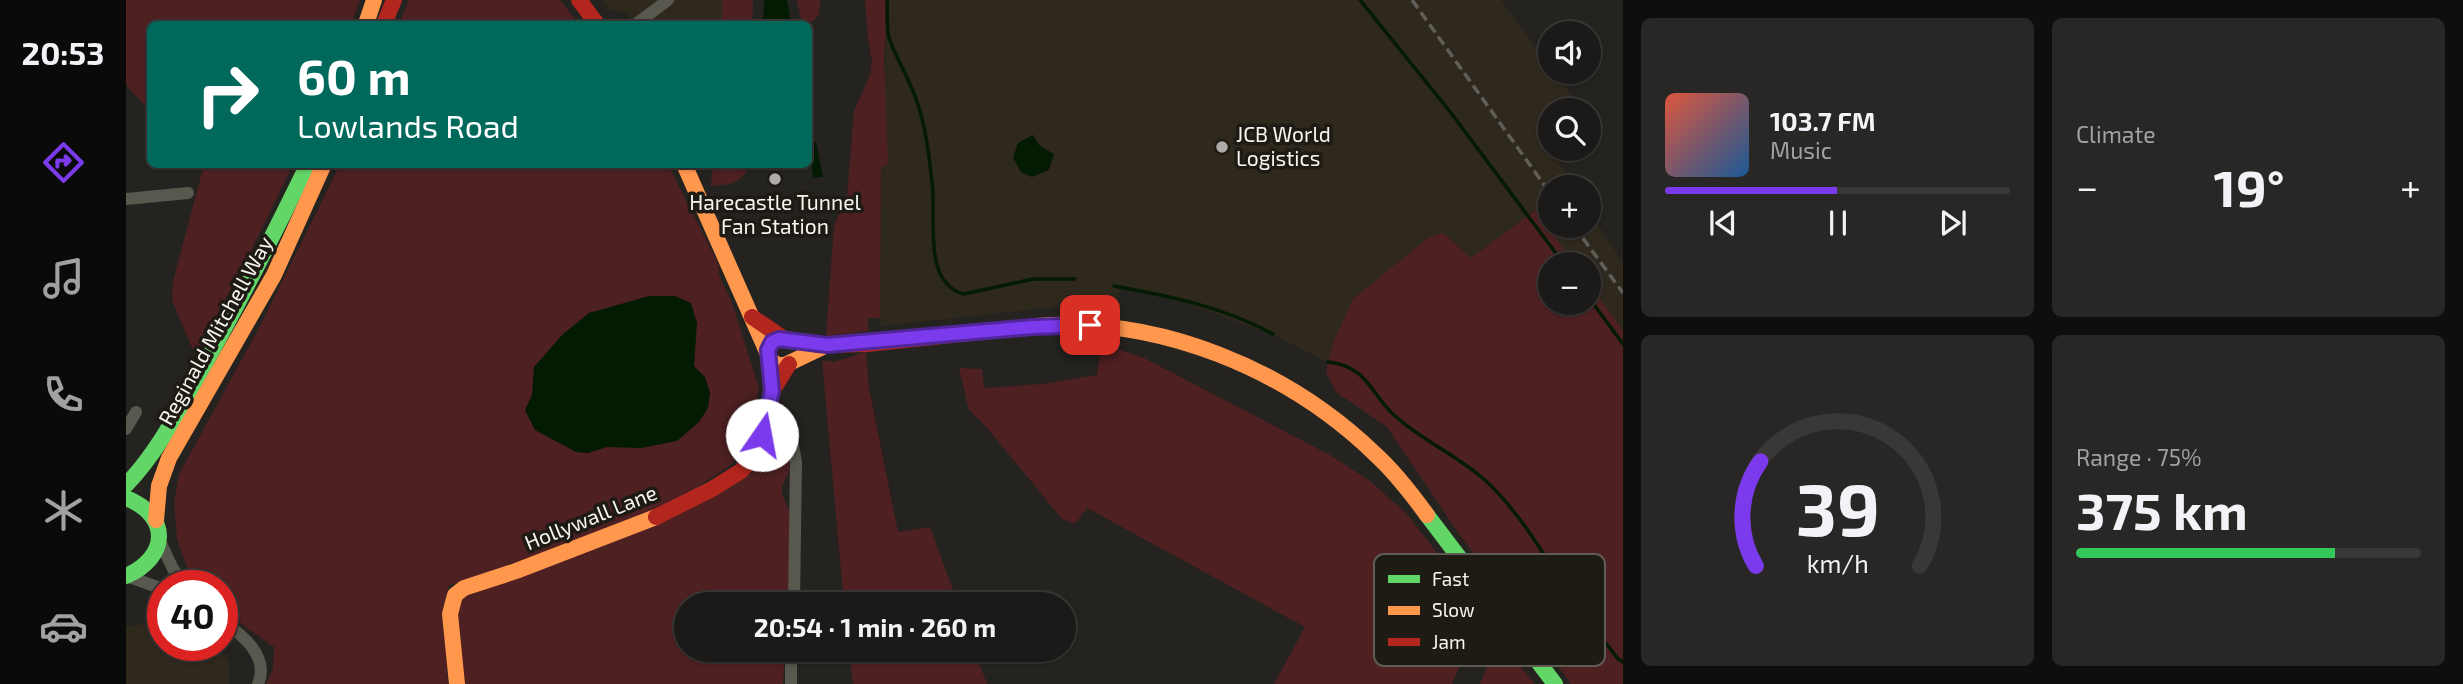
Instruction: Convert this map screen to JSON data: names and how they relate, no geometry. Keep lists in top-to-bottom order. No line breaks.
{"streets":{"street":["Reginald Mitchell Way","Hollywall Lane"]},"places":["JCB World Logistics","Harecastle Tunnel Fan Station"],"legend":["Fast","Slow","Jam"],"page":{"tabs":"20:53","tile":["Climate",["Range · 75%","375 km"]],"map_buttons":["+","−"],"turn":["60 m","Lowlands Road"],"song":["103.7 FM","Music"],"heat":["−","19°","+"],"limit":"40","trip":"20:54 · 1 min · 260 m","gauge":["39","km/h"]}}
